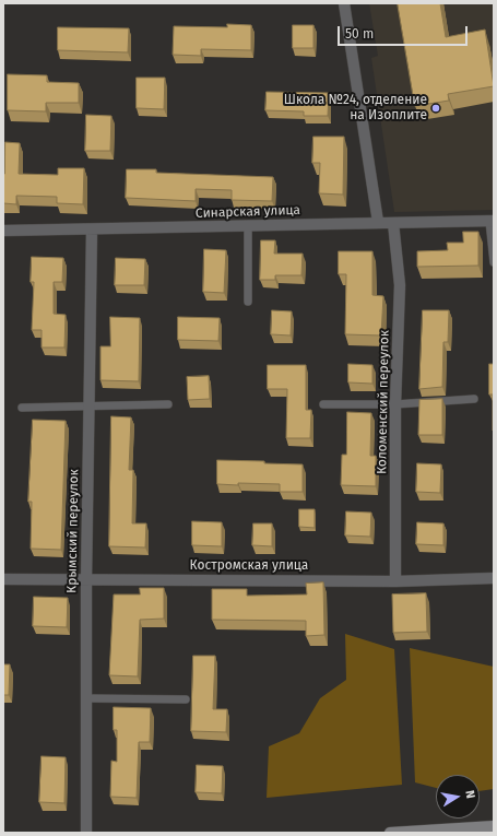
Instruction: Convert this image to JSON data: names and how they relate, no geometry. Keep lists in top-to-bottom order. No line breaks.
{"streets":{"street":["Синарская улица","Коломенский переулок","Крымский переулок","Костромская улица"]},"crossings":[["Синарская улица","Коломенский переулок"],["Синарская улица","Крымский переулок"],["Коломенский переулок","Костромская улица"],["Крымский переулок","Костромская улица"]],"places":["Школа №24, отделение на Изоплите"],"scale_bar":"50 m","north":"right"}
